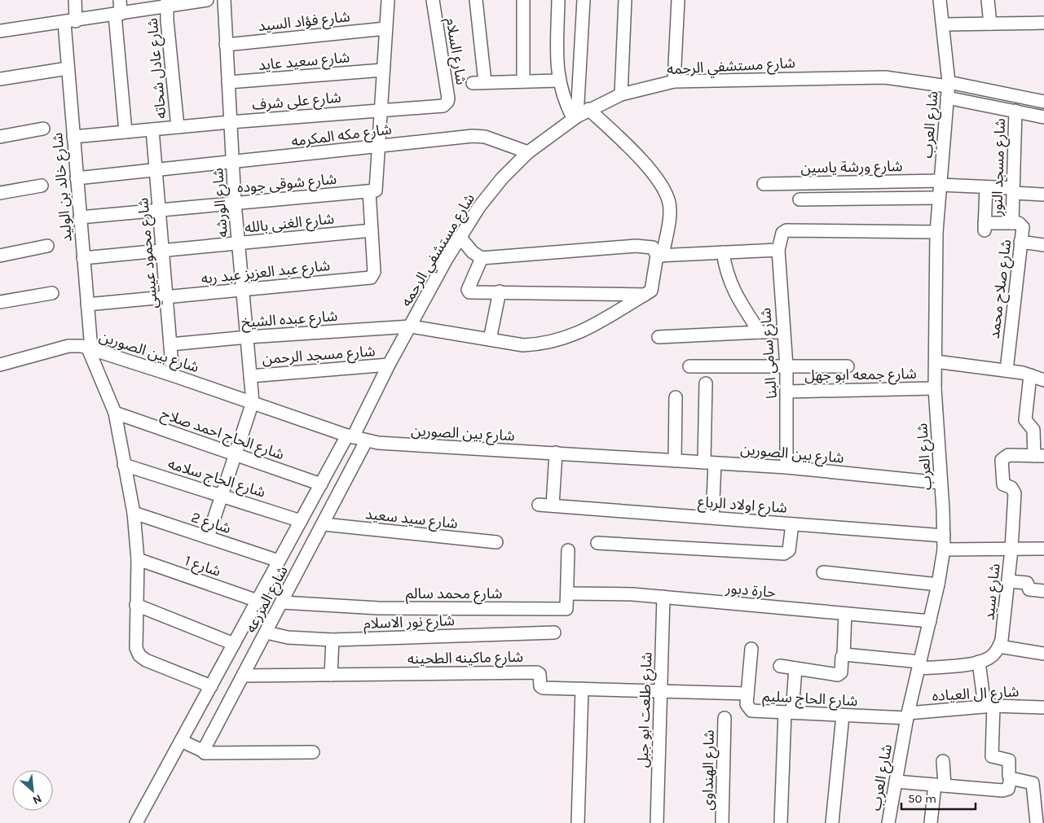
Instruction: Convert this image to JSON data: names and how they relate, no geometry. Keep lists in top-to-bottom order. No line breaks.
{"streets":{"street":["شارع فؤاد السيد","شارع السلام","شارع سعيد عايد","شارع مستشفي الرحمه","شارع عادل شحاته","شارع على شرف","شارع العرب","شارع مكه المكرمه","شارع ورشة ياسين","شارع مسجد النور","شارع شوقى جوده","شارع خالد بن الوليد","شارع الورشه","شارع الغنى بالله","شارع محمود عيسي","شارع عبد العزيز عبد ربه","شارع صلاح محمد","شارع عبده الشيخ","شارع بين الصورين","شارع سامى البنا","شارع مسجد الرحمن","شارع جمعه ابو جهل","شارع الحاج احمد صلاح","شارع الحاج سلامه","شارع اولاد الرباع","شارع سيد سعيد","شارع 2","شارع 1","حارة دبور","شارع سيد","شارع محمد سالم","شارع المزرعه","شارع نور الاسلام","شارع ماكينه الطحينه","شارع ال العياده","شارع الحاج سليم","شارع طلعت ابو جبل","شارع الهنداوى"]},"crossings":[["شارع فؤاد السيد","شارع الورشه"],["شارع السلام","شارع على شرف"],["شارع سعيد عايد","شارع الورشه"],["شارع مستشفي الرحمه","شارع العرب"],["شارع مستشفي الرحمه","شارع مكه المكرمه"],["شارع مستشفي الرحمه","شارع عبده الشيخ"],["شارع مستشفي الرحمه","شارع بين الصورين"],["شارع مستشفي الرحمه","شارع مسجد الرحمن"],["شارع مستشفي الرحمه","شارع المزرعه"],["شارع عادل شحاته","شارع على شرف"],["شارع على شرف","شارع خالد بن الوليد"],["شارع على شرف","شارع الورشه"],["شارع على شرف","شارع محمود عيسي"],["شارع العرب","شارع ورشة ياسين"],["شارع العرب","شارع بين الصورين"],["شارع العرب","شارع سامى البنا"],["شارع العرب","شارع جمعه ابو جهل"],["شارع العرب","شارع اولاد الرباع"],["شارع العرب","حارة دبور"],["شارع العرب","شارع ال العياده"],["شارع العرب","شارع الحاج سليم"],["شارع مكه المكرمه","شارع خالد بن الوليد"],["شارع مكه المكرمه","شارع الورشه"],["شارع مكه المكرمه","شارع محمود عيسي"],["شارع ورشة ياسين","شارع مسجد النور"],["شارع ورشة ياسين","شارع صلاح محمد"],["شارع مسجد النور","شارع صلاح محمد"],["شارع شوقى جوده","شارع خالد بن الوليد"],["شارع شوقى جوده","شارع الورشه"],["شارع شوقى جوده","شارع محمود عيسي"],["شارع خالد بن الوليد","شارع الغنى بالله"],["شارع خالد بن الوليد","شارع عبد العزيز عبد ربه"],["شارع خالد بن الوليد","شارع بين الصورين"],["شارع خالد بن الوليد","شارع الحاج احمد صلاح"],["شارع خالد بن الوليد","شارع الحاج سلامه"],["شارع خالد بن الوليد","شارع 2"],["شارع خالد بن الوليد","شارع 1"],["شارع خالد بن الوليد","شارع المزرعه"],["شارع الورشه","شارع الغنى بالله"],["شارع الورشه","شارع عبد العزيز عبد ربه"],["شارع الورشه","شارع عبده الشيخ"],["شارع الورشه","شارع بين الصورين"],["شارع الورشه","شارع مسجد الرحمن"],["شارع الغنى بالله","شارع محمود عيسي"],["شارع الغنى بالله","شارع عبد العزيز عبد ربه"],["شارع محمود عيسي","شارع عبد العزيز عبد ربه"],["شارع محمود عيسي","شارع عبده الشيخ"],["شارع محمود عيسي","شارع بين الصورين"],["شارع بين الصورين","شارع سامى البنا"],["شارع بين الصورين","شارع المزرعه"],["شارع سامى البنا","شارع جمعه ابو جهل"],["شارع الحاج احمد صلاح","شارع المزرعه"],["شارع الحاج سلامه","شارع المزرعه"],["شارع سيد سعيد","شارع المزرعه"],["شارع 2","شارع المزرعه"],["شارع 1","شارع المزرعه"],["حارة دبور","شارع محمد سالم"],["حارة دبور","شارع طلعت ابو جبل"],["شارع محمد سالم","شارع المزرعه"],["شارع المزرعه","شارع نور الاسلام"],["شارع المزرعه","شارع ماكينه الطحينه"],["شارع ماكينه الطحينه","شارع الحاج سليم"],["شارع ماكينه الطحينه","شارع طلعت ابو جبل"],["شارع ال العياده","شارع الحاج سليم"]],"scale_bar":"50 m","north":"bottom right"}
